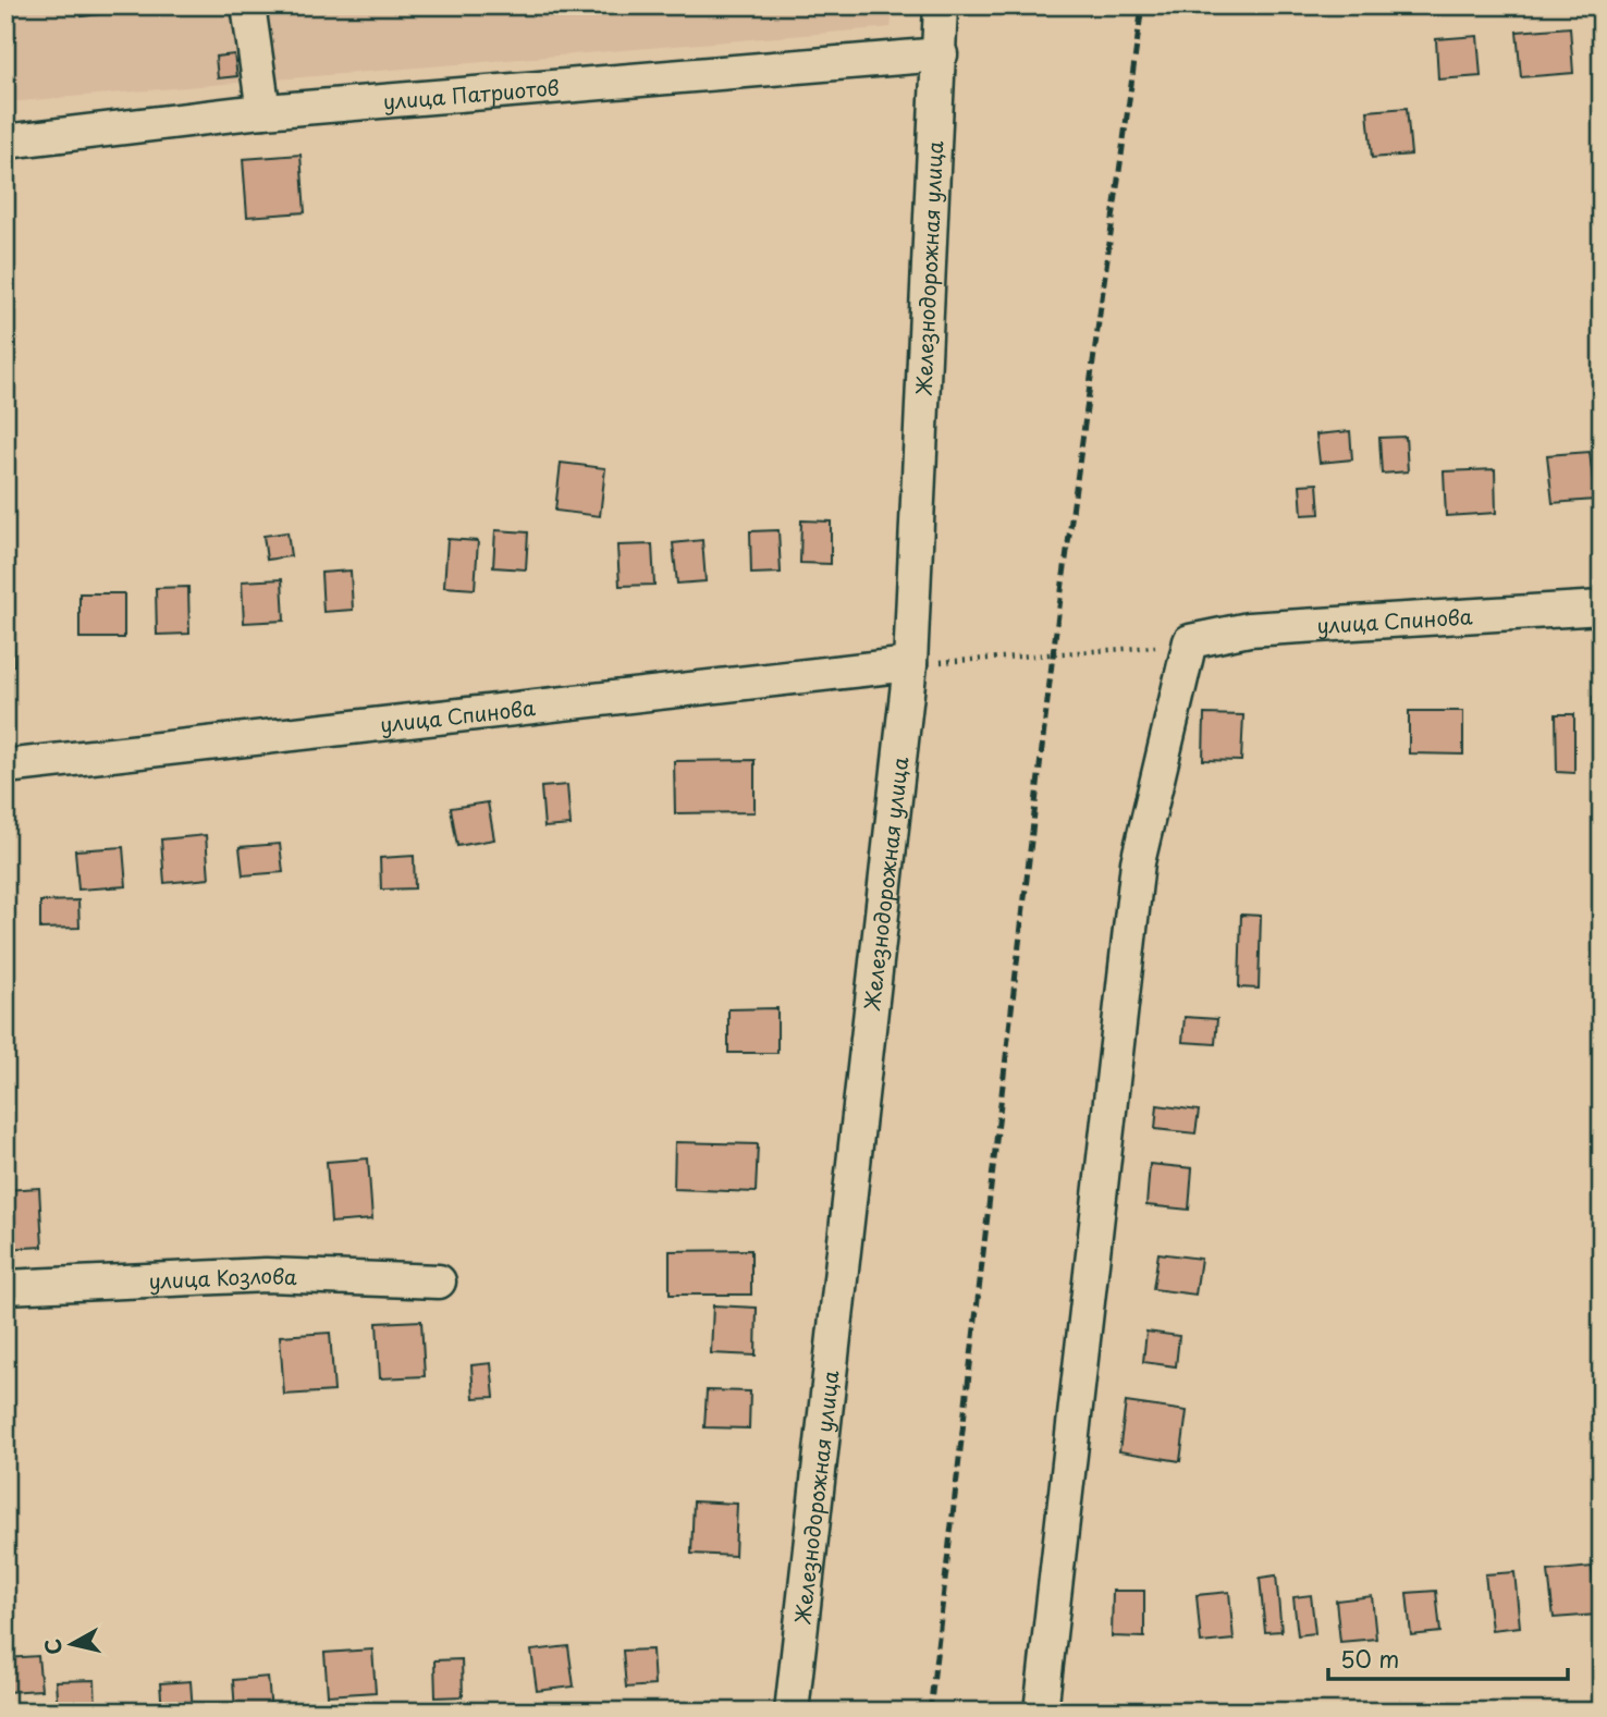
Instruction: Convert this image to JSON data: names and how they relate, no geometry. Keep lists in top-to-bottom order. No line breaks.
{"streets":{"street":["улица Патриотов","Железнодорожная улица","улица Спинова","улица Козлова"]},"crossings":[["улица Патриотов","Железнодорожная улица"],["Железнодорожная улица","улица Спинова"]],"scale_bar":"50 m","north":"left"}
